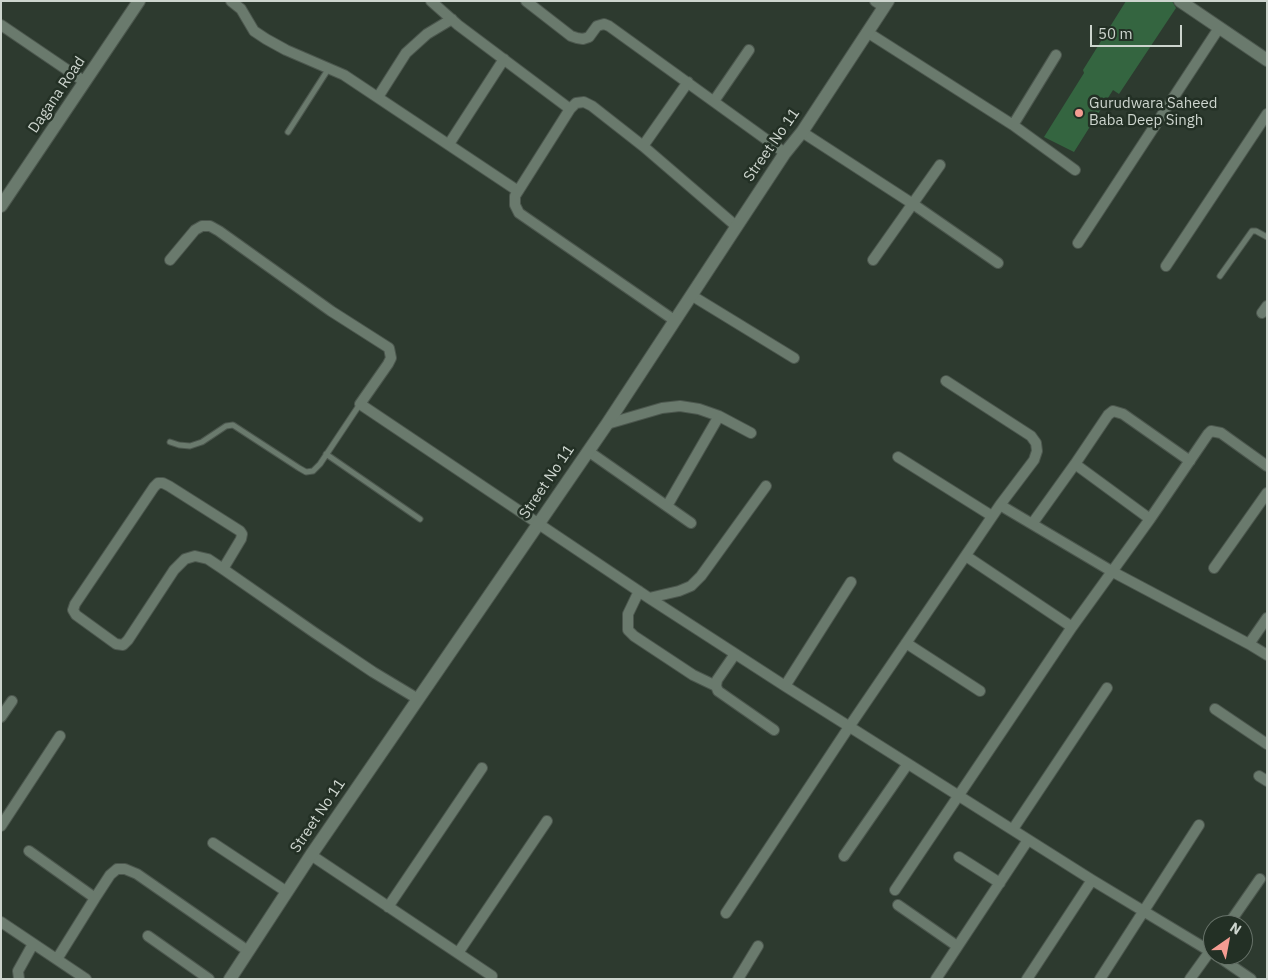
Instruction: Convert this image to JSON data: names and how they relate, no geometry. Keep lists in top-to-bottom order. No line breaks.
{"streets":{"street":["Dagana Road","Street No 11"]},"places":["Gurudwara Saheed Baba Deep Singh"],"scale_bar":"50 m","north":"top right"}
